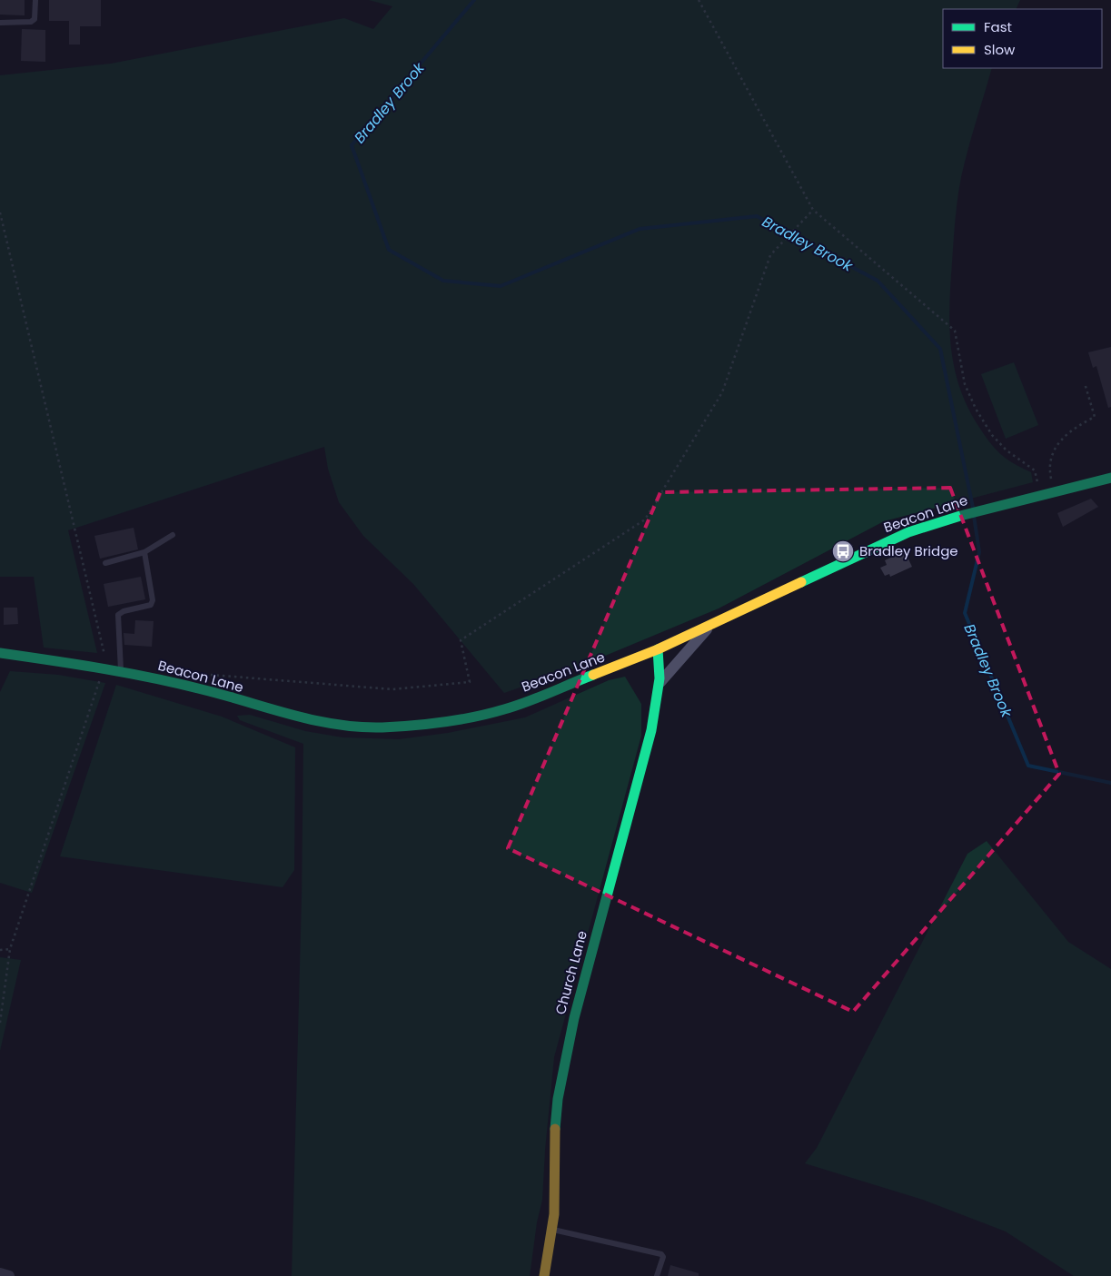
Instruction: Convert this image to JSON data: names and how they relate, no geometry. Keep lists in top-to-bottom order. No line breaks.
{"streets":{"main road":["Beacon Lane","Church Lane"]},"crossings":[["Beacon Lane","Church Lane"]],"water":["Bradley Brook"],"places":{"bus stop":["Bradley Bridge"]},"legend":["Fast","Slow"]}
